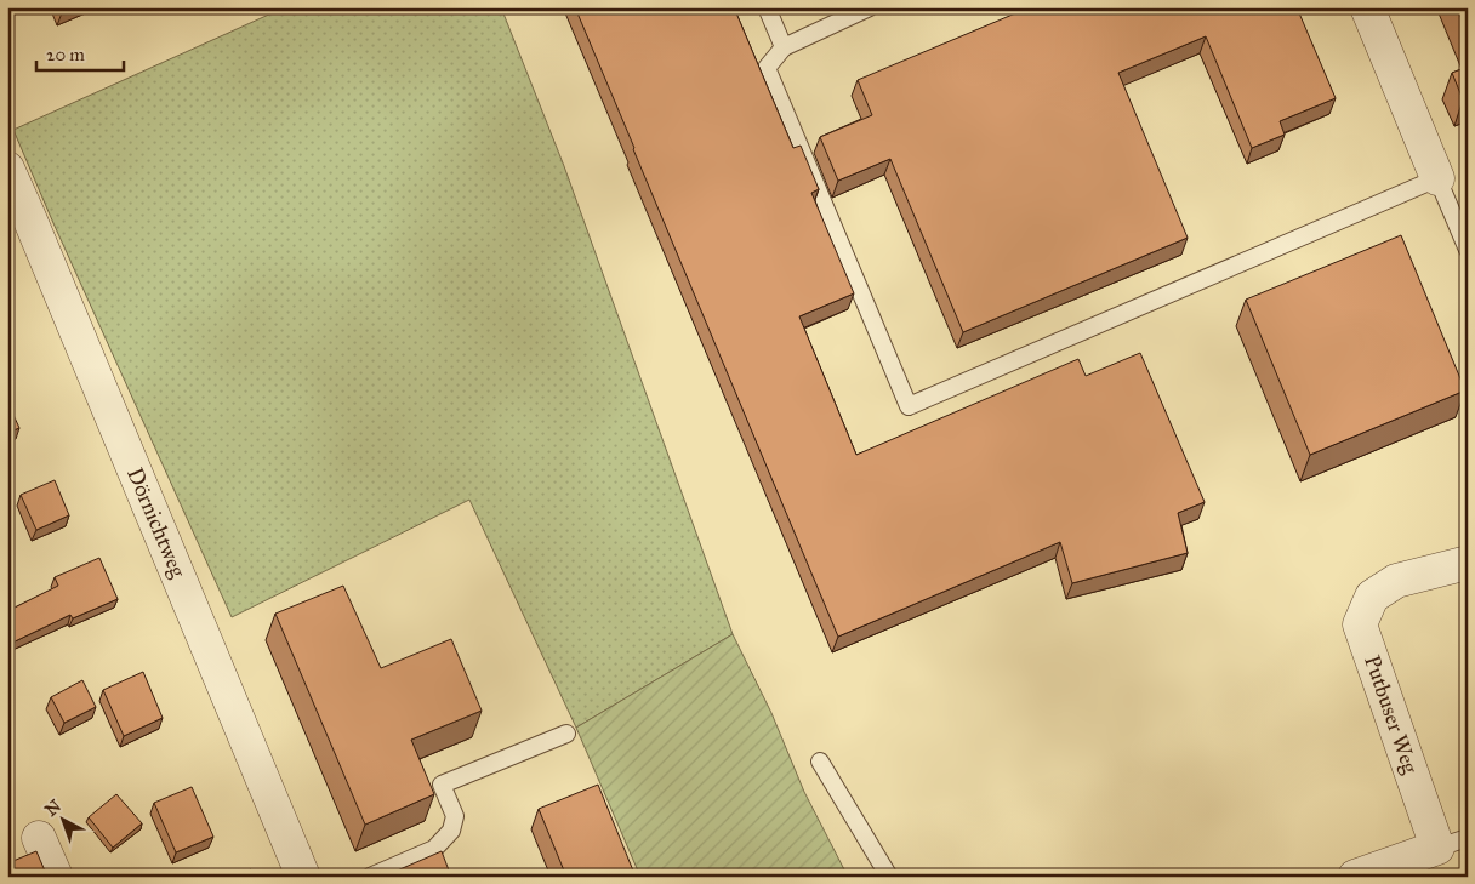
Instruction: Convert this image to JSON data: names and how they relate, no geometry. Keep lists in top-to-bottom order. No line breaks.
{"streets":{"street":["Dörnichtweg","Putbuser Weg"]},"scale_bar":"20 m","north":"top left"}
